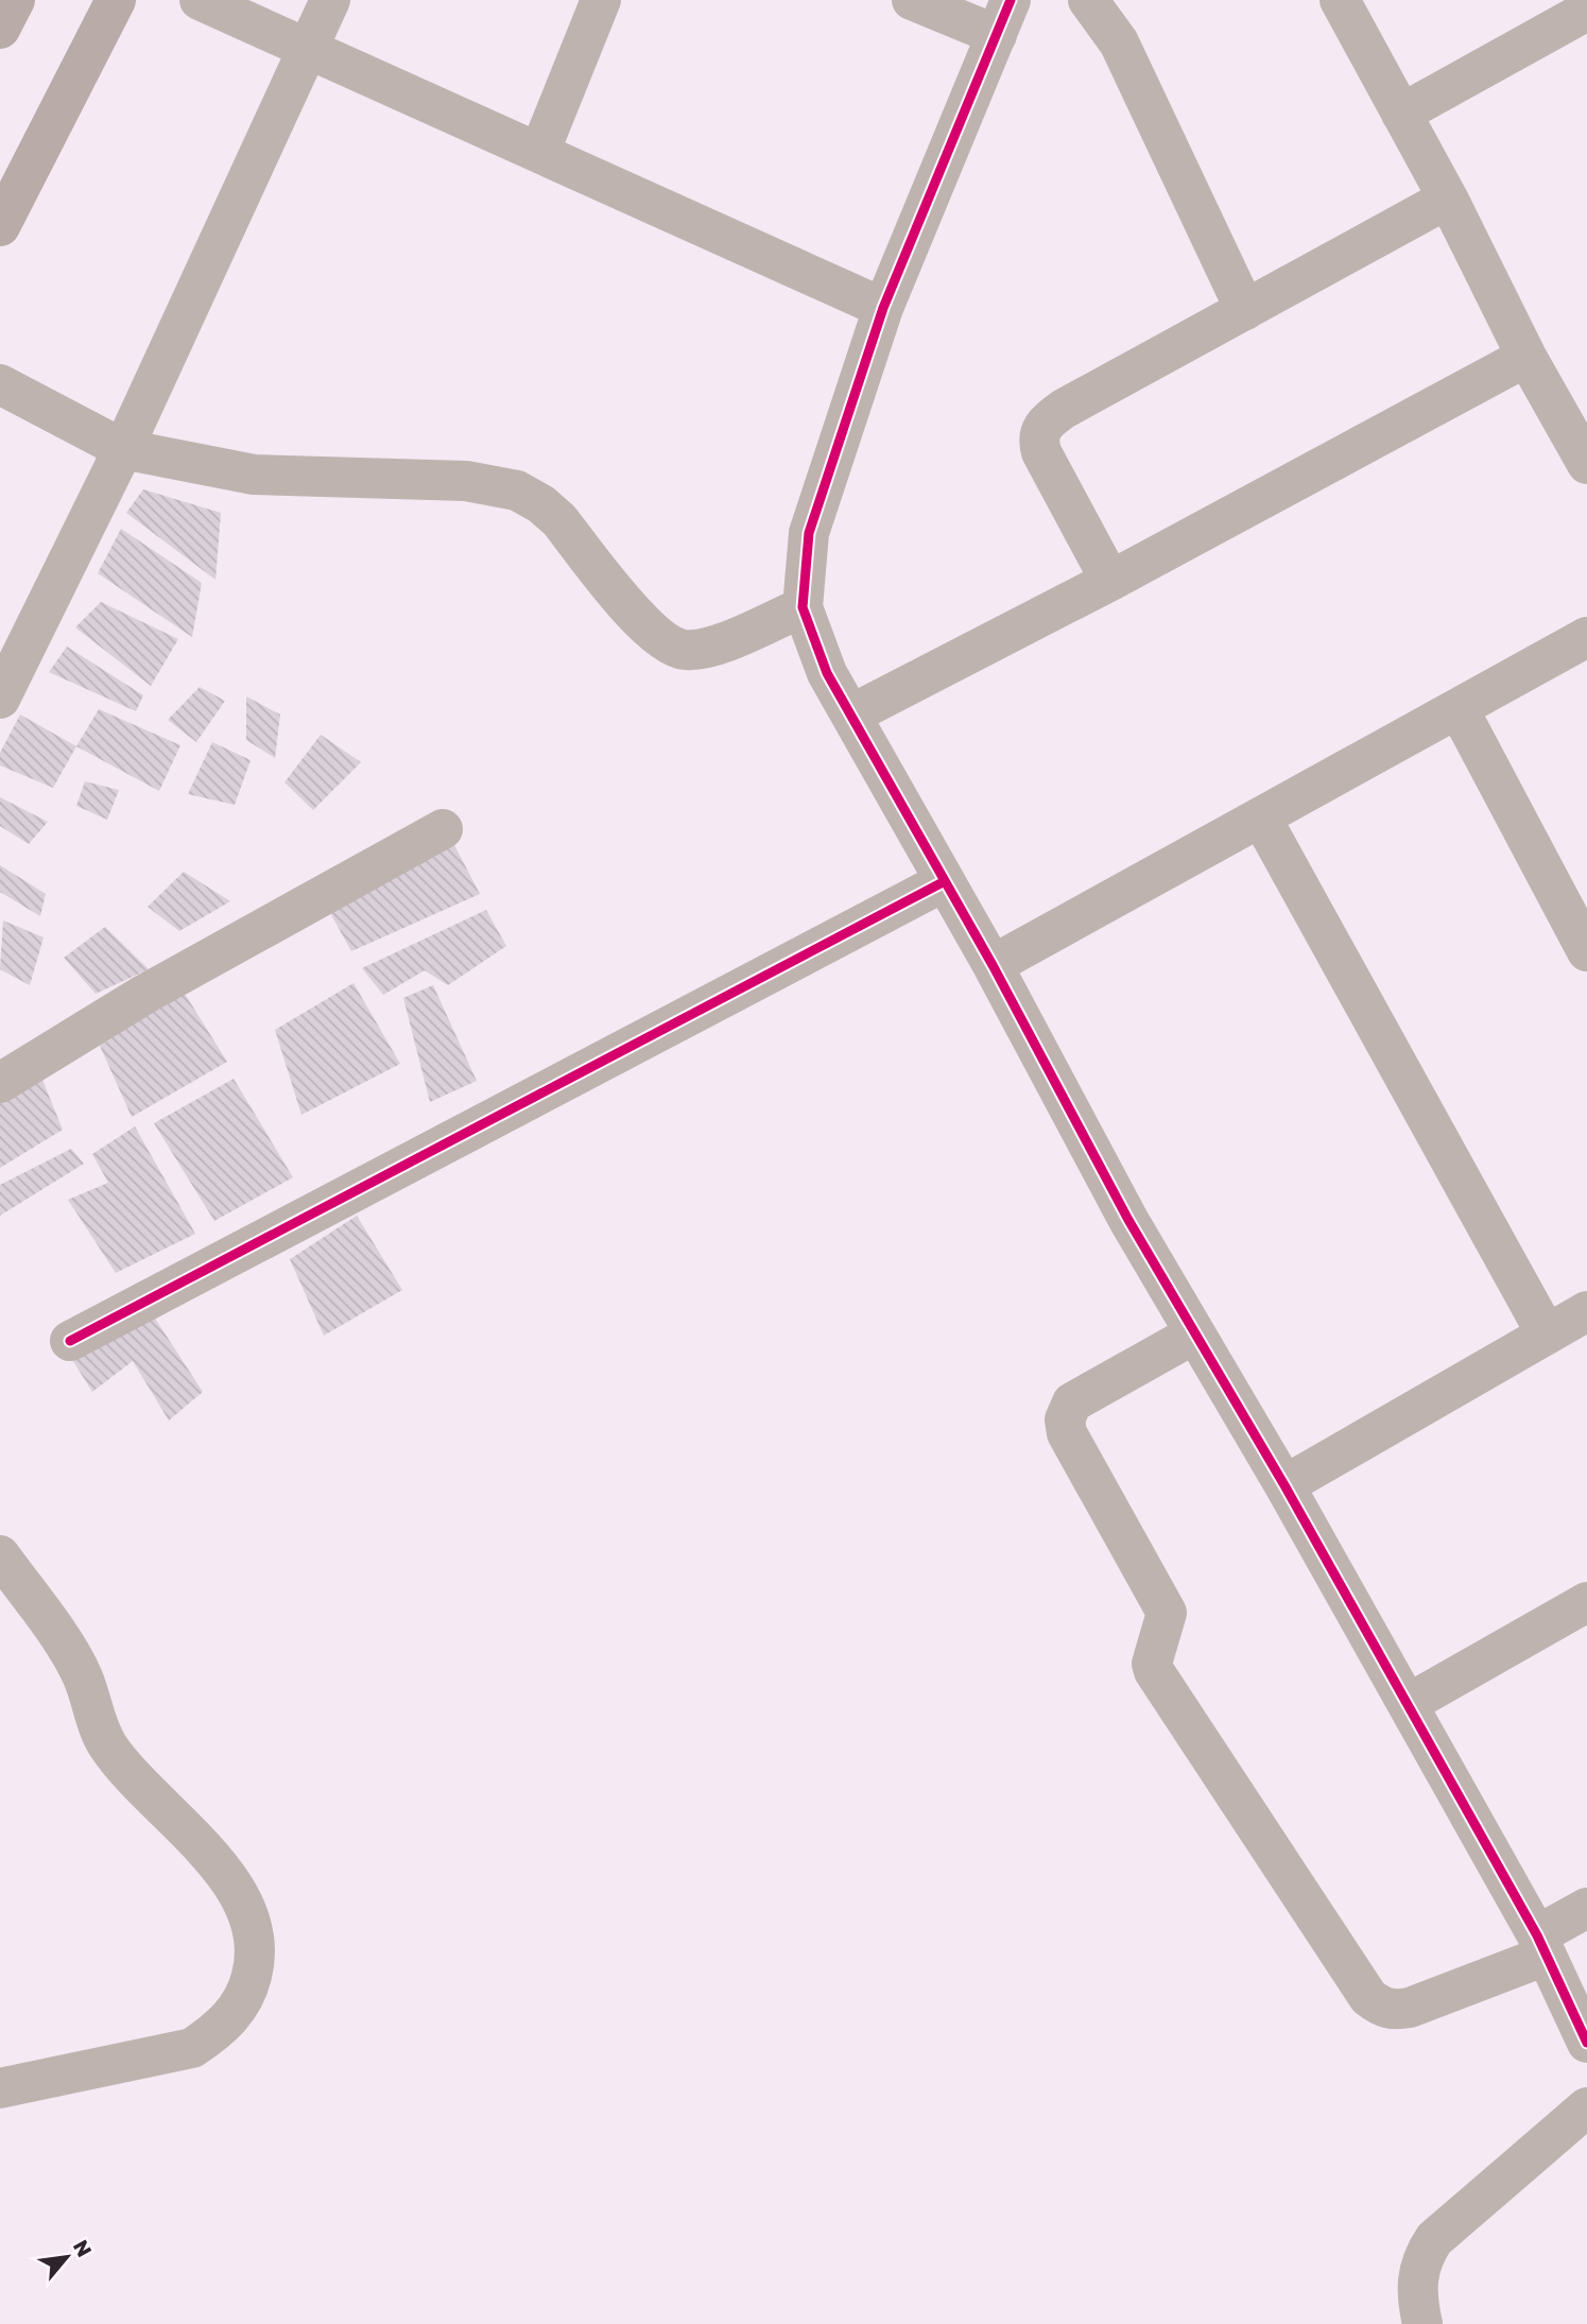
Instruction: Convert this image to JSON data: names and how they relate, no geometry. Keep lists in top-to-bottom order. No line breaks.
{"north":"top right"}
